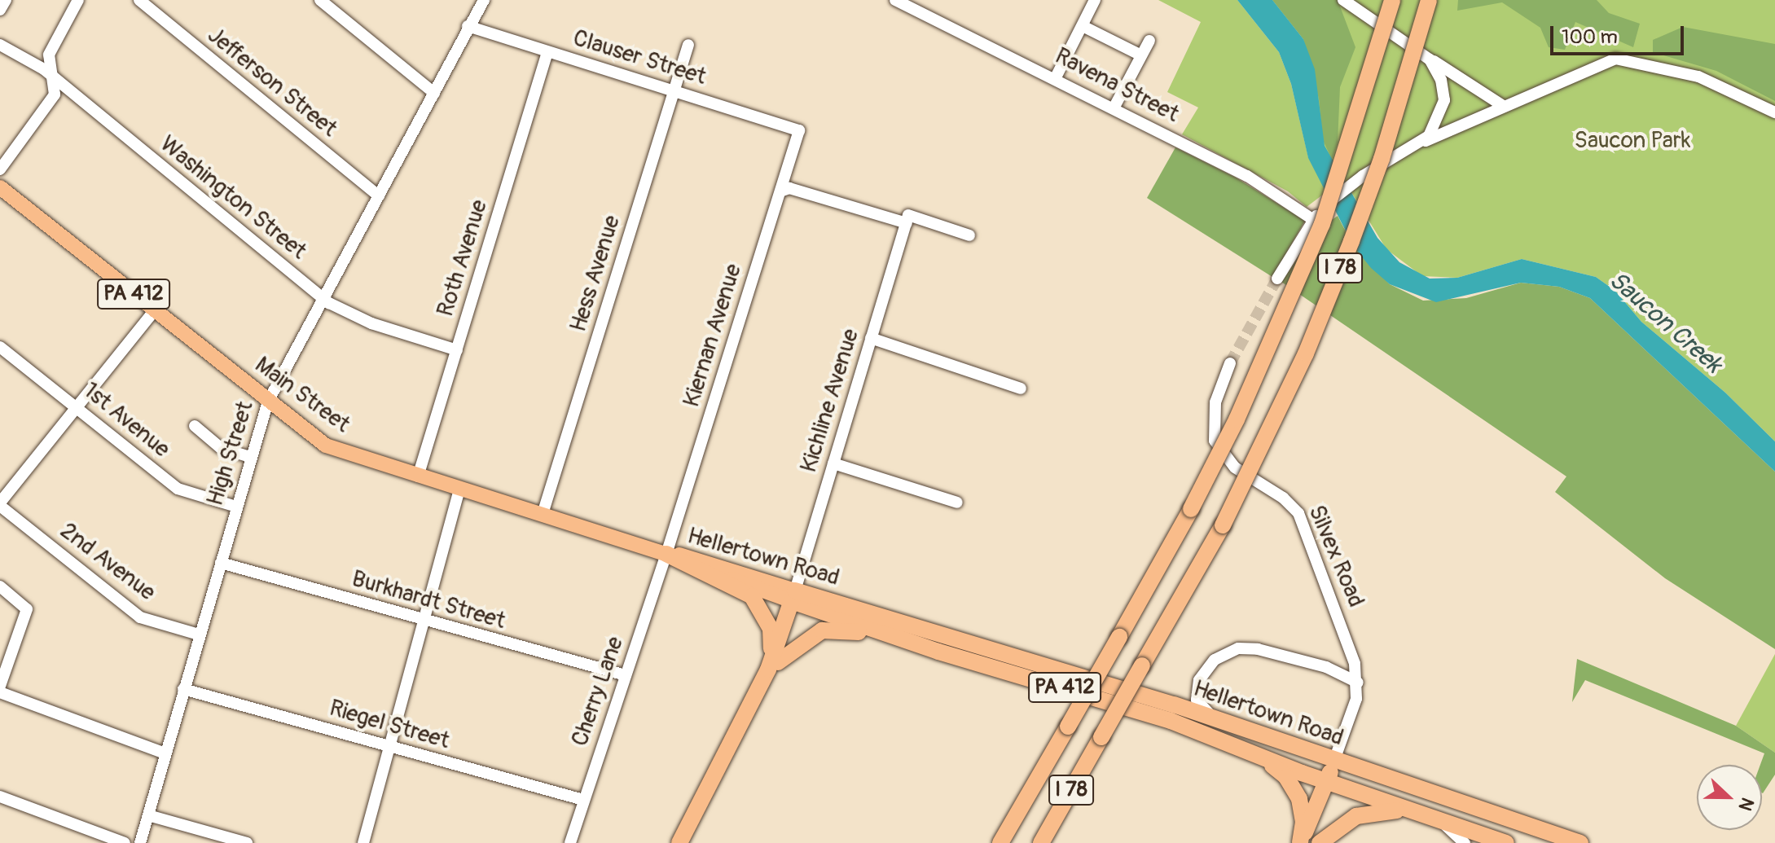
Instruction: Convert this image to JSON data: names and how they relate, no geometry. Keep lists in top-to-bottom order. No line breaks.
{"streets":{"highway":["I 78","PA 412","Hellertown Road"],"main road":["Main Street"],"street":["Clauser Street","Jefferson Street","Ravena Street","Washington Street","Roth Avenue","Hess Avenue","Kiernan Avenue","Kichline Avenue","1st Avenue","High Street","Silvex Road","2nd Avenue","Burkhardt Street","Cherry Lane","Riegel Street"]},"crossings":[["Clauser Street","Roth Avenue"],["Clauser Street","Hess Avenue"],["Clauser Street","Kiernan Avenue"],["Clauser Street","High Street"],["Jefferson Street","High Street"],["Washington Street","Roth Avenue"],["Washington Street","High Street"],["Roth Avenue","Main Street"],["Hess Avenue","Main Street"],["Kiernan Avenue","Main Street"],["Kiernan Avenue","Hellertown Road"],["Kiernan Avenue","Cherry Lane"],["Main Street","High Street"],["Main Street","Hellertown Road"],["Main Street","Cherry Lane"],["Kichline Avenue","Hellertown Road"],["1st Avenue","High Street"],["High Street","2nd Avenue"],["High Street","Burkhardt Street"],["High Street","Riegel Street"],["Silvex Road","Hellertown Road"],["Hellertown Road","Cherry Lane"],["Burkhardt Street","Cherry Lane"],["Cherry Lane","Riegel Street"]],"water":["Saucon Creek"],"parks":["Saucon Park"],"scale_bar":"100 m","north":"right"}
